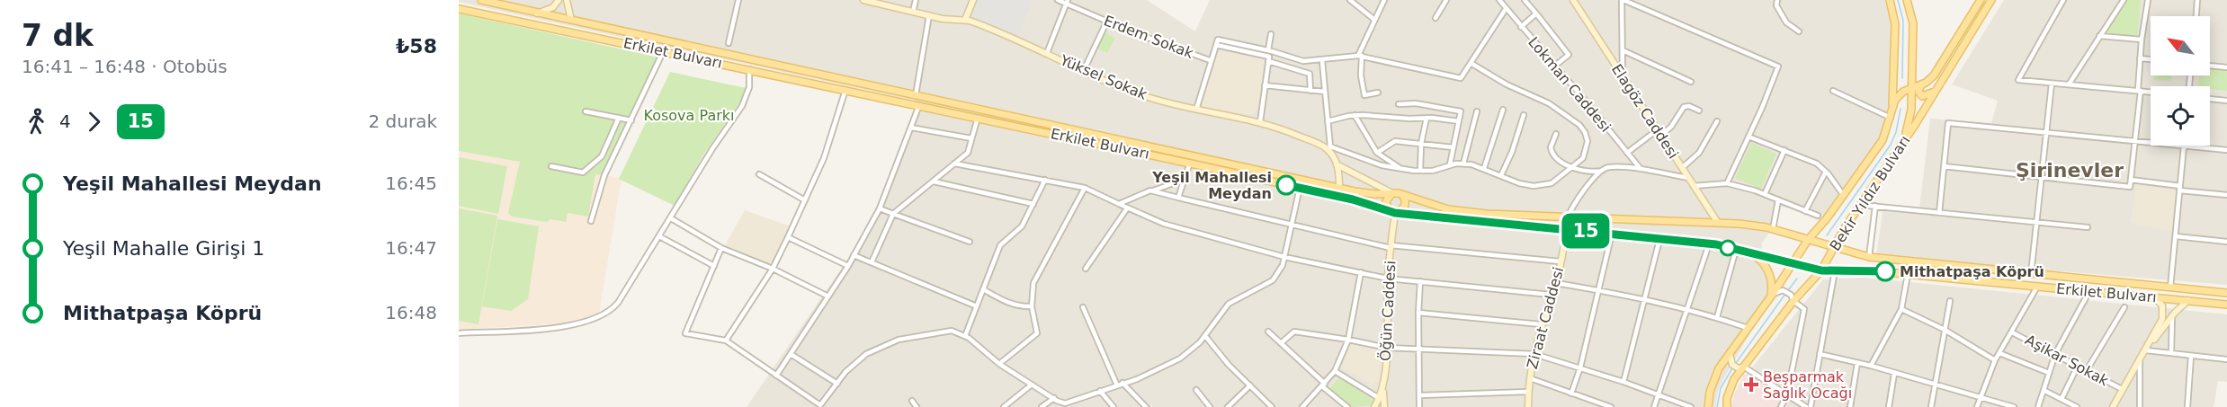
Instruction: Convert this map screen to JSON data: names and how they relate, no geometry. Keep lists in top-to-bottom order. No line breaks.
{"streets":{"main road":["Erkilet Bulvarı","Bekir Yıldız Bulvarı"],"street":["Erdem Sokak","Yüksel Sokak","Lokman Caddesi","Elagöz Caddesi","Öğün Caddesi","Ziraat Caddesi","Aşikar Sokak"]},"crossings":[["Erkilet Bulvarı","Elagöz Caddesi"],["Erkilet Bulvarı","Bekir Yıldız Bulvarı"],["Erkilet Bulvarı","Öğün Caddesi"],["Erkilet Bulvarı","Ziraat Caddesi"]],"districts":["Şirinevler"],"parks":["Kosova Parkı"],"places":{"other":["Yeşil Mahallesi Meydan","Mithatpaşa Köprü"],"health":["Beşparmak Sağlık Ocağı"]},"lines":["bus line 15"],"north":"top left","page":{"heading":["7 dk","16:41 – 16:48 · Otobüs","₺58"],"on_map":"15","legs":["4","15","2 durak"],"list":[{"name":"Yeşil Mahallesi Meydan","value":"16:45"},{"name":"Yeşil Mahalle Girişi 1","value":"16:47"},{"name":"Mithatpaşa Köprü","value":"16:48"}]}}
